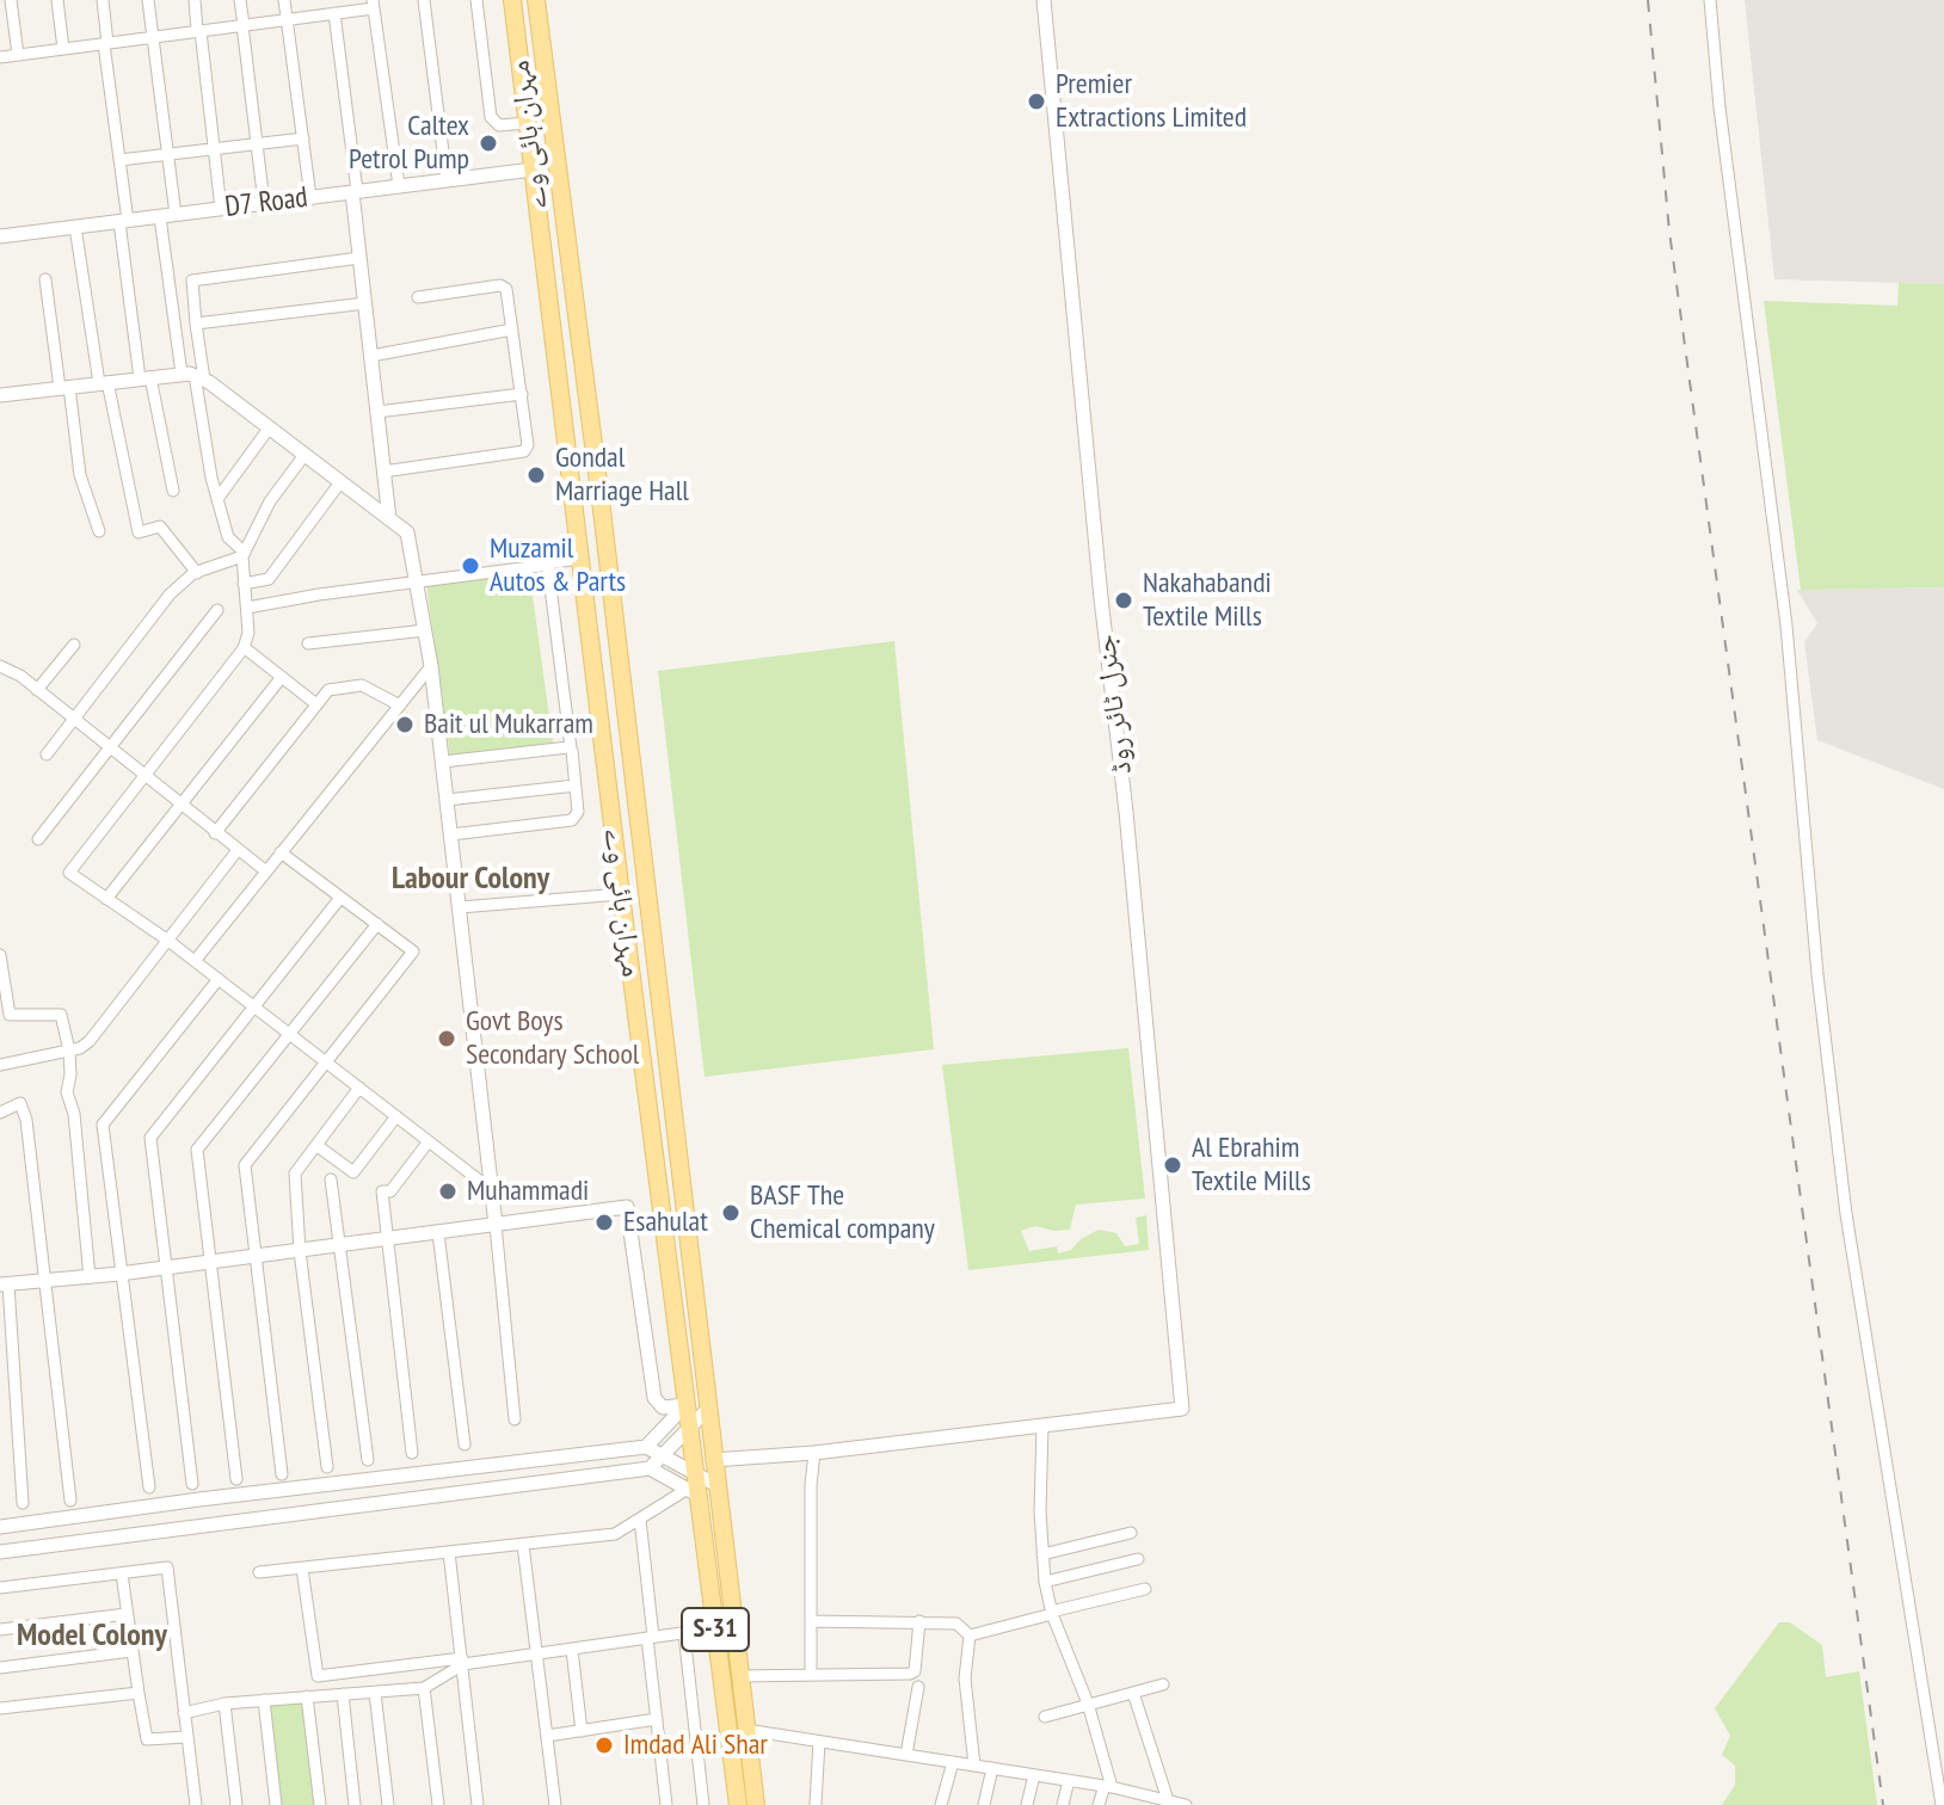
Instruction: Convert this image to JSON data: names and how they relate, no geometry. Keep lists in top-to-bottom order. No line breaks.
{"streets":{"main road":["مہران ہائی وے","S-31"],"street":["D7 Road","جنرل ٹائر روڈ"]},"crossings":[["مہران ہائی وے","D7 Road"]],"districts":["Labour Colony","Model Colony"],"places":["Premier Extractions Limited","Caltex Petrol Pump","Gondal Marriage Hall","Muzamil Autos & Parts","Nakahabandi Textile Mills","Bait ul Mukarram","Govt Boys Secondary School","Al Ebrahim Textile Mills","Muhammadi","BASF The Chemical company","Esahulat","Imdad Ali Shar"]}
